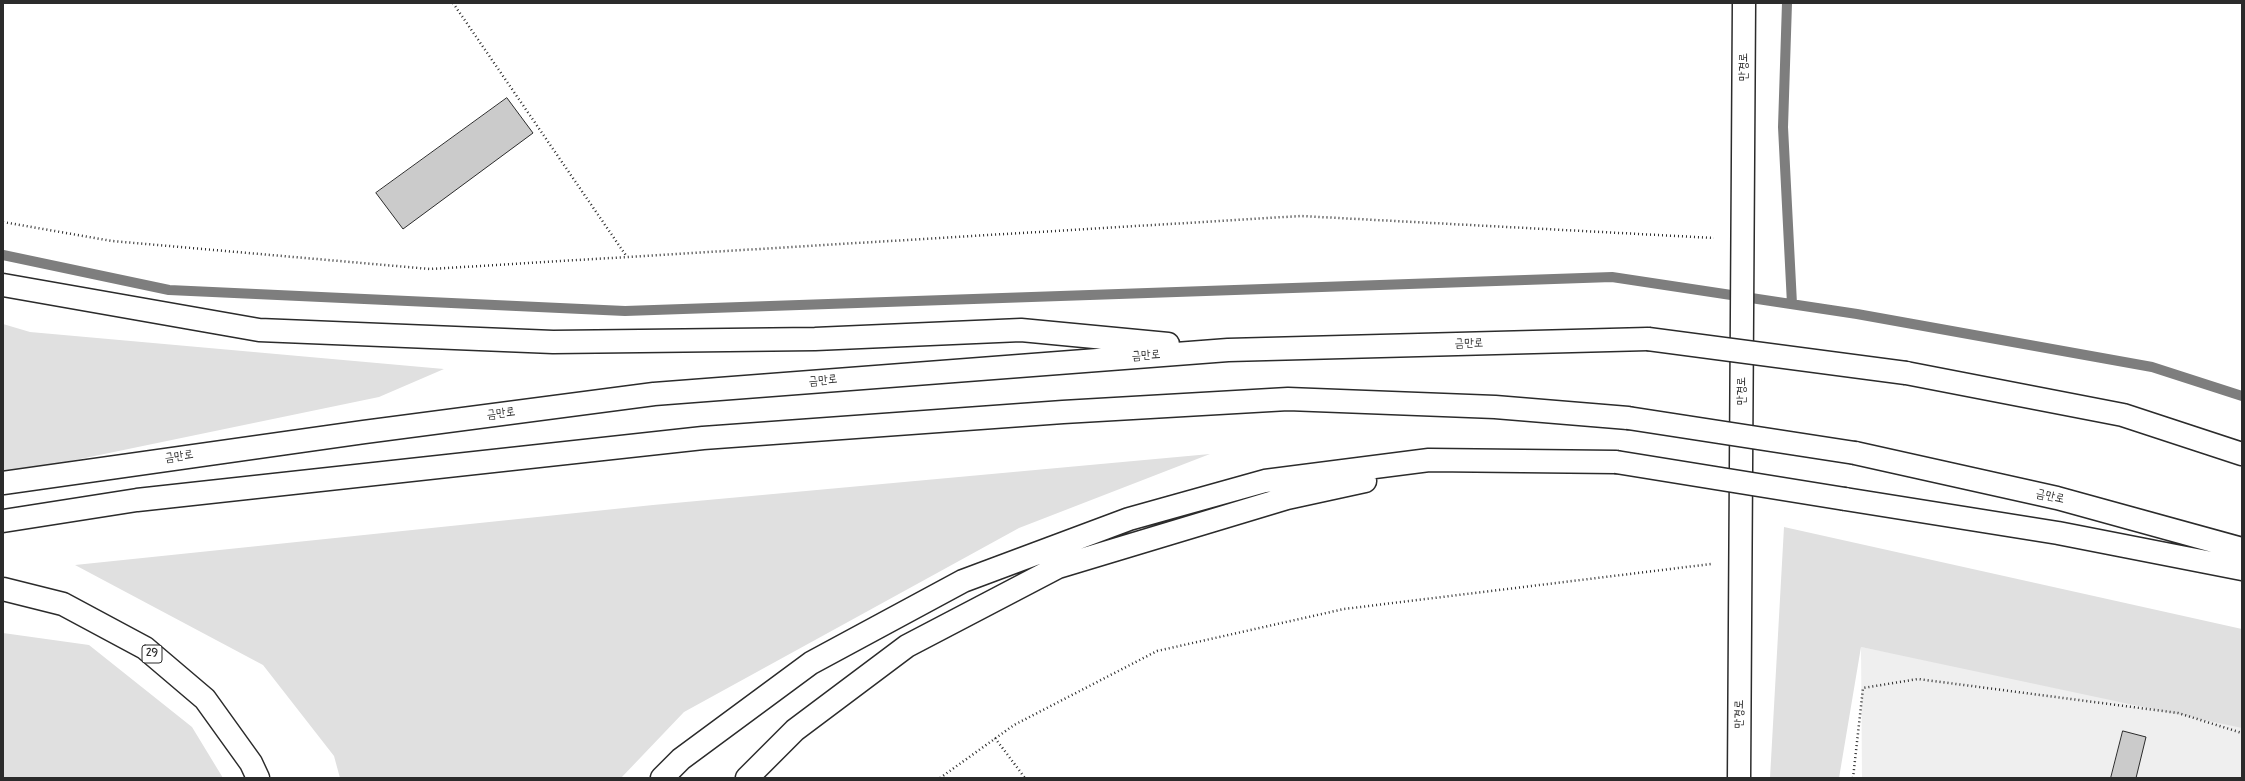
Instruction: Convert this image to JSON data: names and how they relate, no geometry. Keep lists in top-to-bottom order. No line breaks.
{"streets":{"main road":["만경로","금만로","29"]}}
